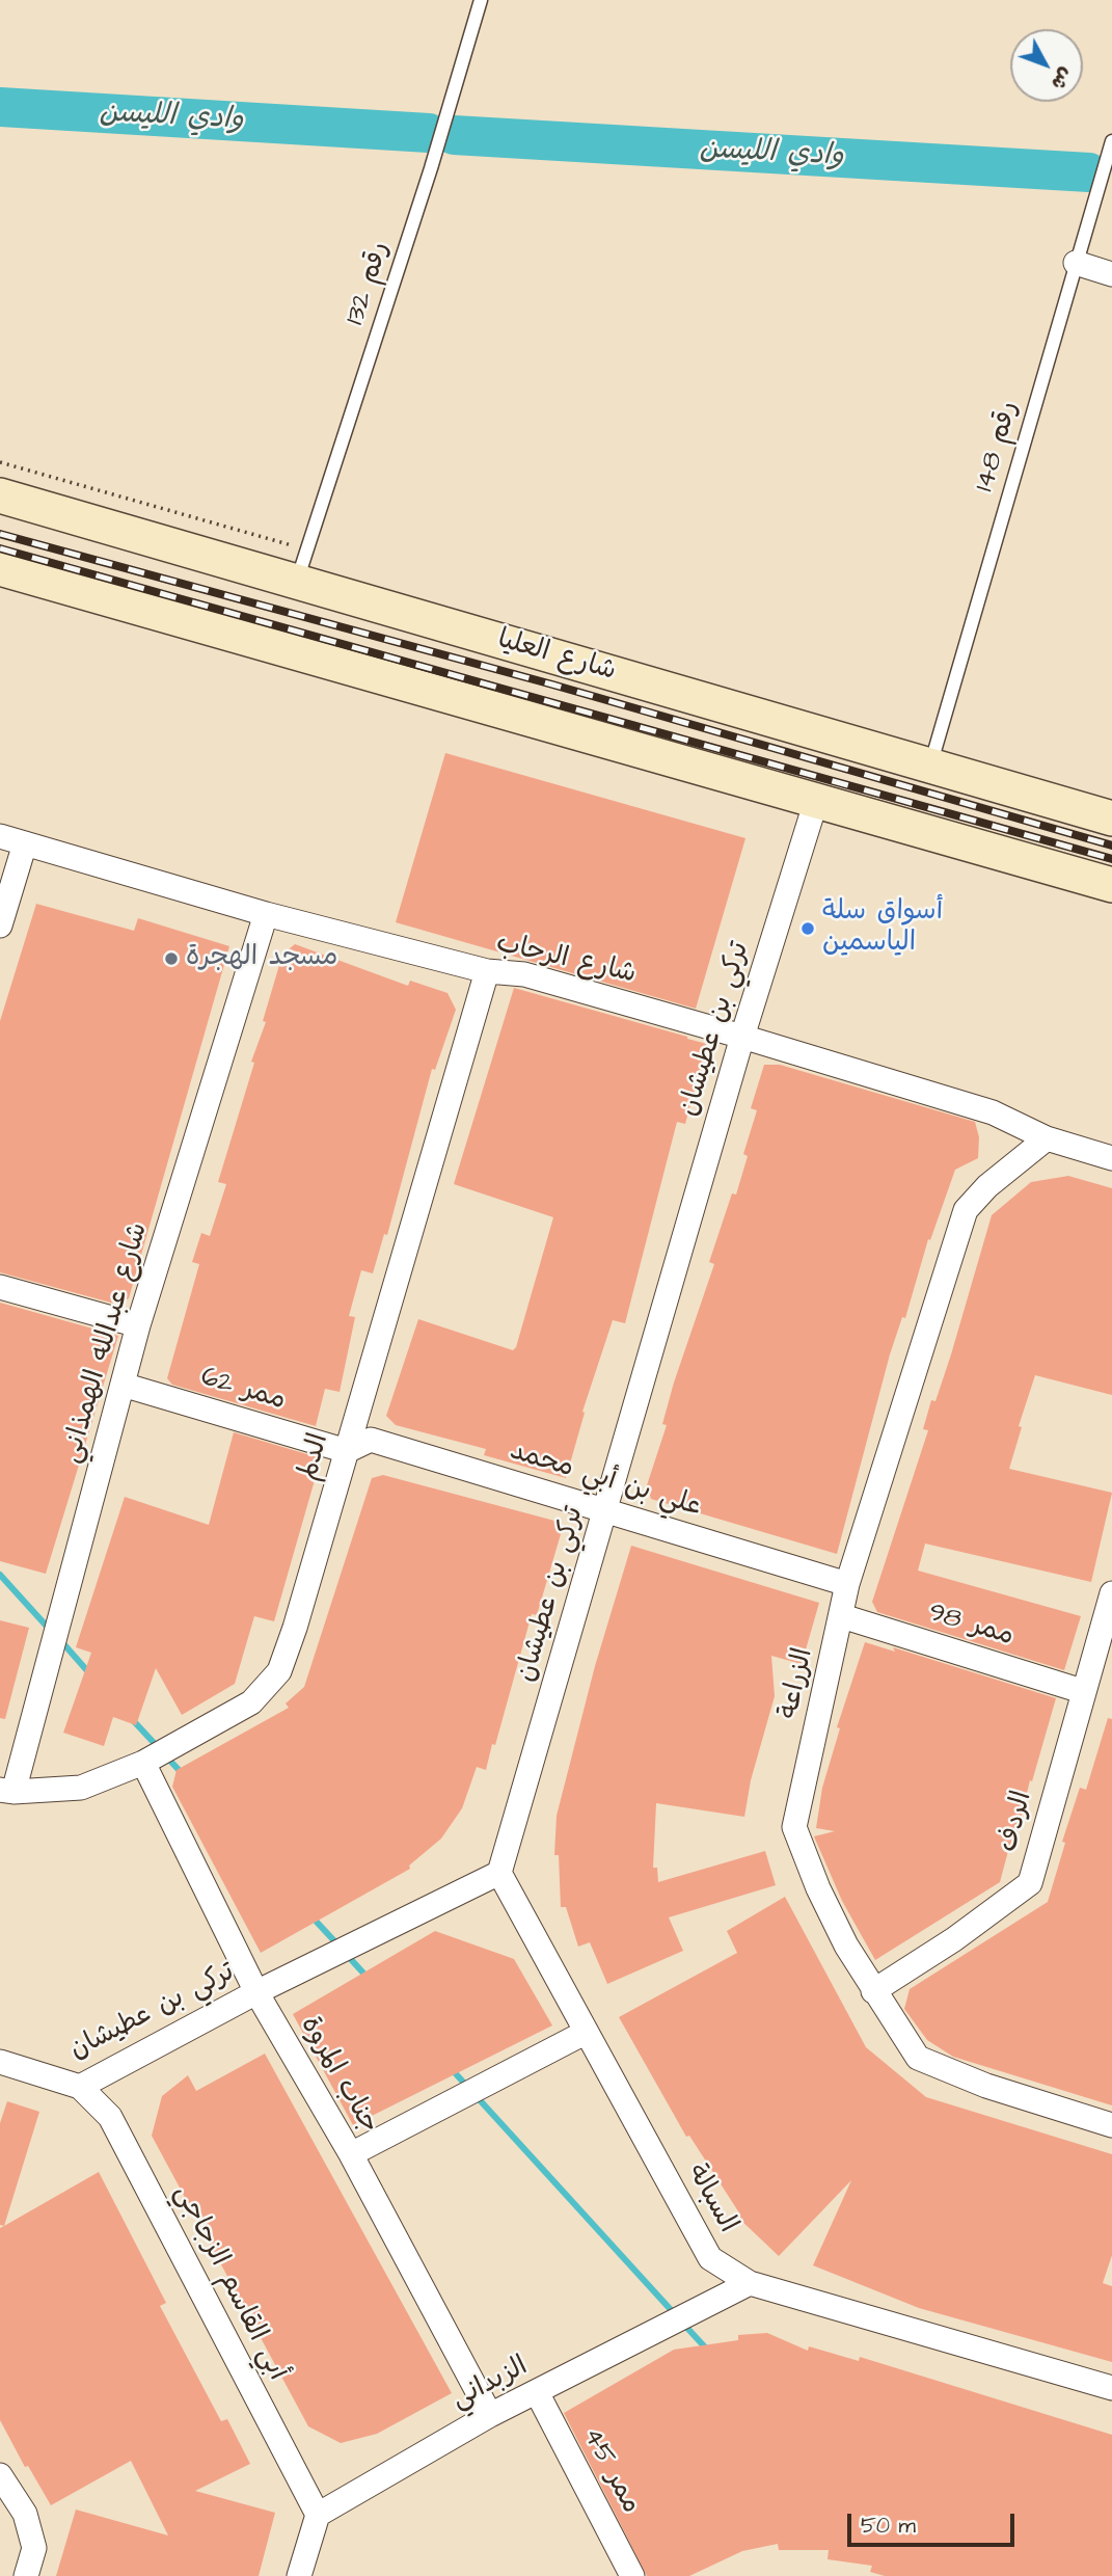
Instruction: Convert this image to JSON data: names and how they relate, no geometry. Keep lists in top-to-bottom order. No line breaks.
{"streets":{"main road":["شارع العليا"],"street":["شارع الرحاب","تركي بن عطيشان","شارع عبدالله الهمذاني","ممر 62","الدلم","علي بن أبي محمد","ممر 98","الزراعة","الردف","جناب المروة","السبالة","أبي القاسم الزجاجي","الزبداني","ممر 45"],"lane":["رقم 132","رقم 148"]},"crossings":[["رقم 132","شارع العليا"],["رقم 148","شارع العليا"],["شارع الرحاب","تركي بن عطيشان"],["شارع الرحاب","شارع عبدالله الهمذاني"],["شارع الرحاب","الدلم"],["شارع الرحاب","الزراعة"],["تركي بن عطيشان","علي بن أبي محمد"],["تركي بن عطيشان","جناب المروة"],["تركي بن عطيشان","السبالة"],["تركي بن عطيشان","أبي القاسم الزجاجي"],["شارع عبدالله الهمذاني","ممر 62"],["شارع عبدالله الهمذاني","الدلم"],["ممر 62","الدلم"],["ممر 62","علي بن أبي محمد"],["الدلم","علي بن أبي محمد"],["الدلم","جناب المروة"],["علي بن أبي محمد","الزراعة"],["ممر 98","الزراعة"],["ممر 98","الردف"],["الزراعة","الردف"],["جناب المروة","الزبداني"],["السبالة","الزبداني"],["أبي القاسم الزجاجي","الزبداني"],["الزبداني","ممر 45"]],"water":["وادي الليسن"],"places":["أسواق سلة الياسمين","مسجد الهجرة"],"scale_bar":"50 m","north":"bottom right"}
